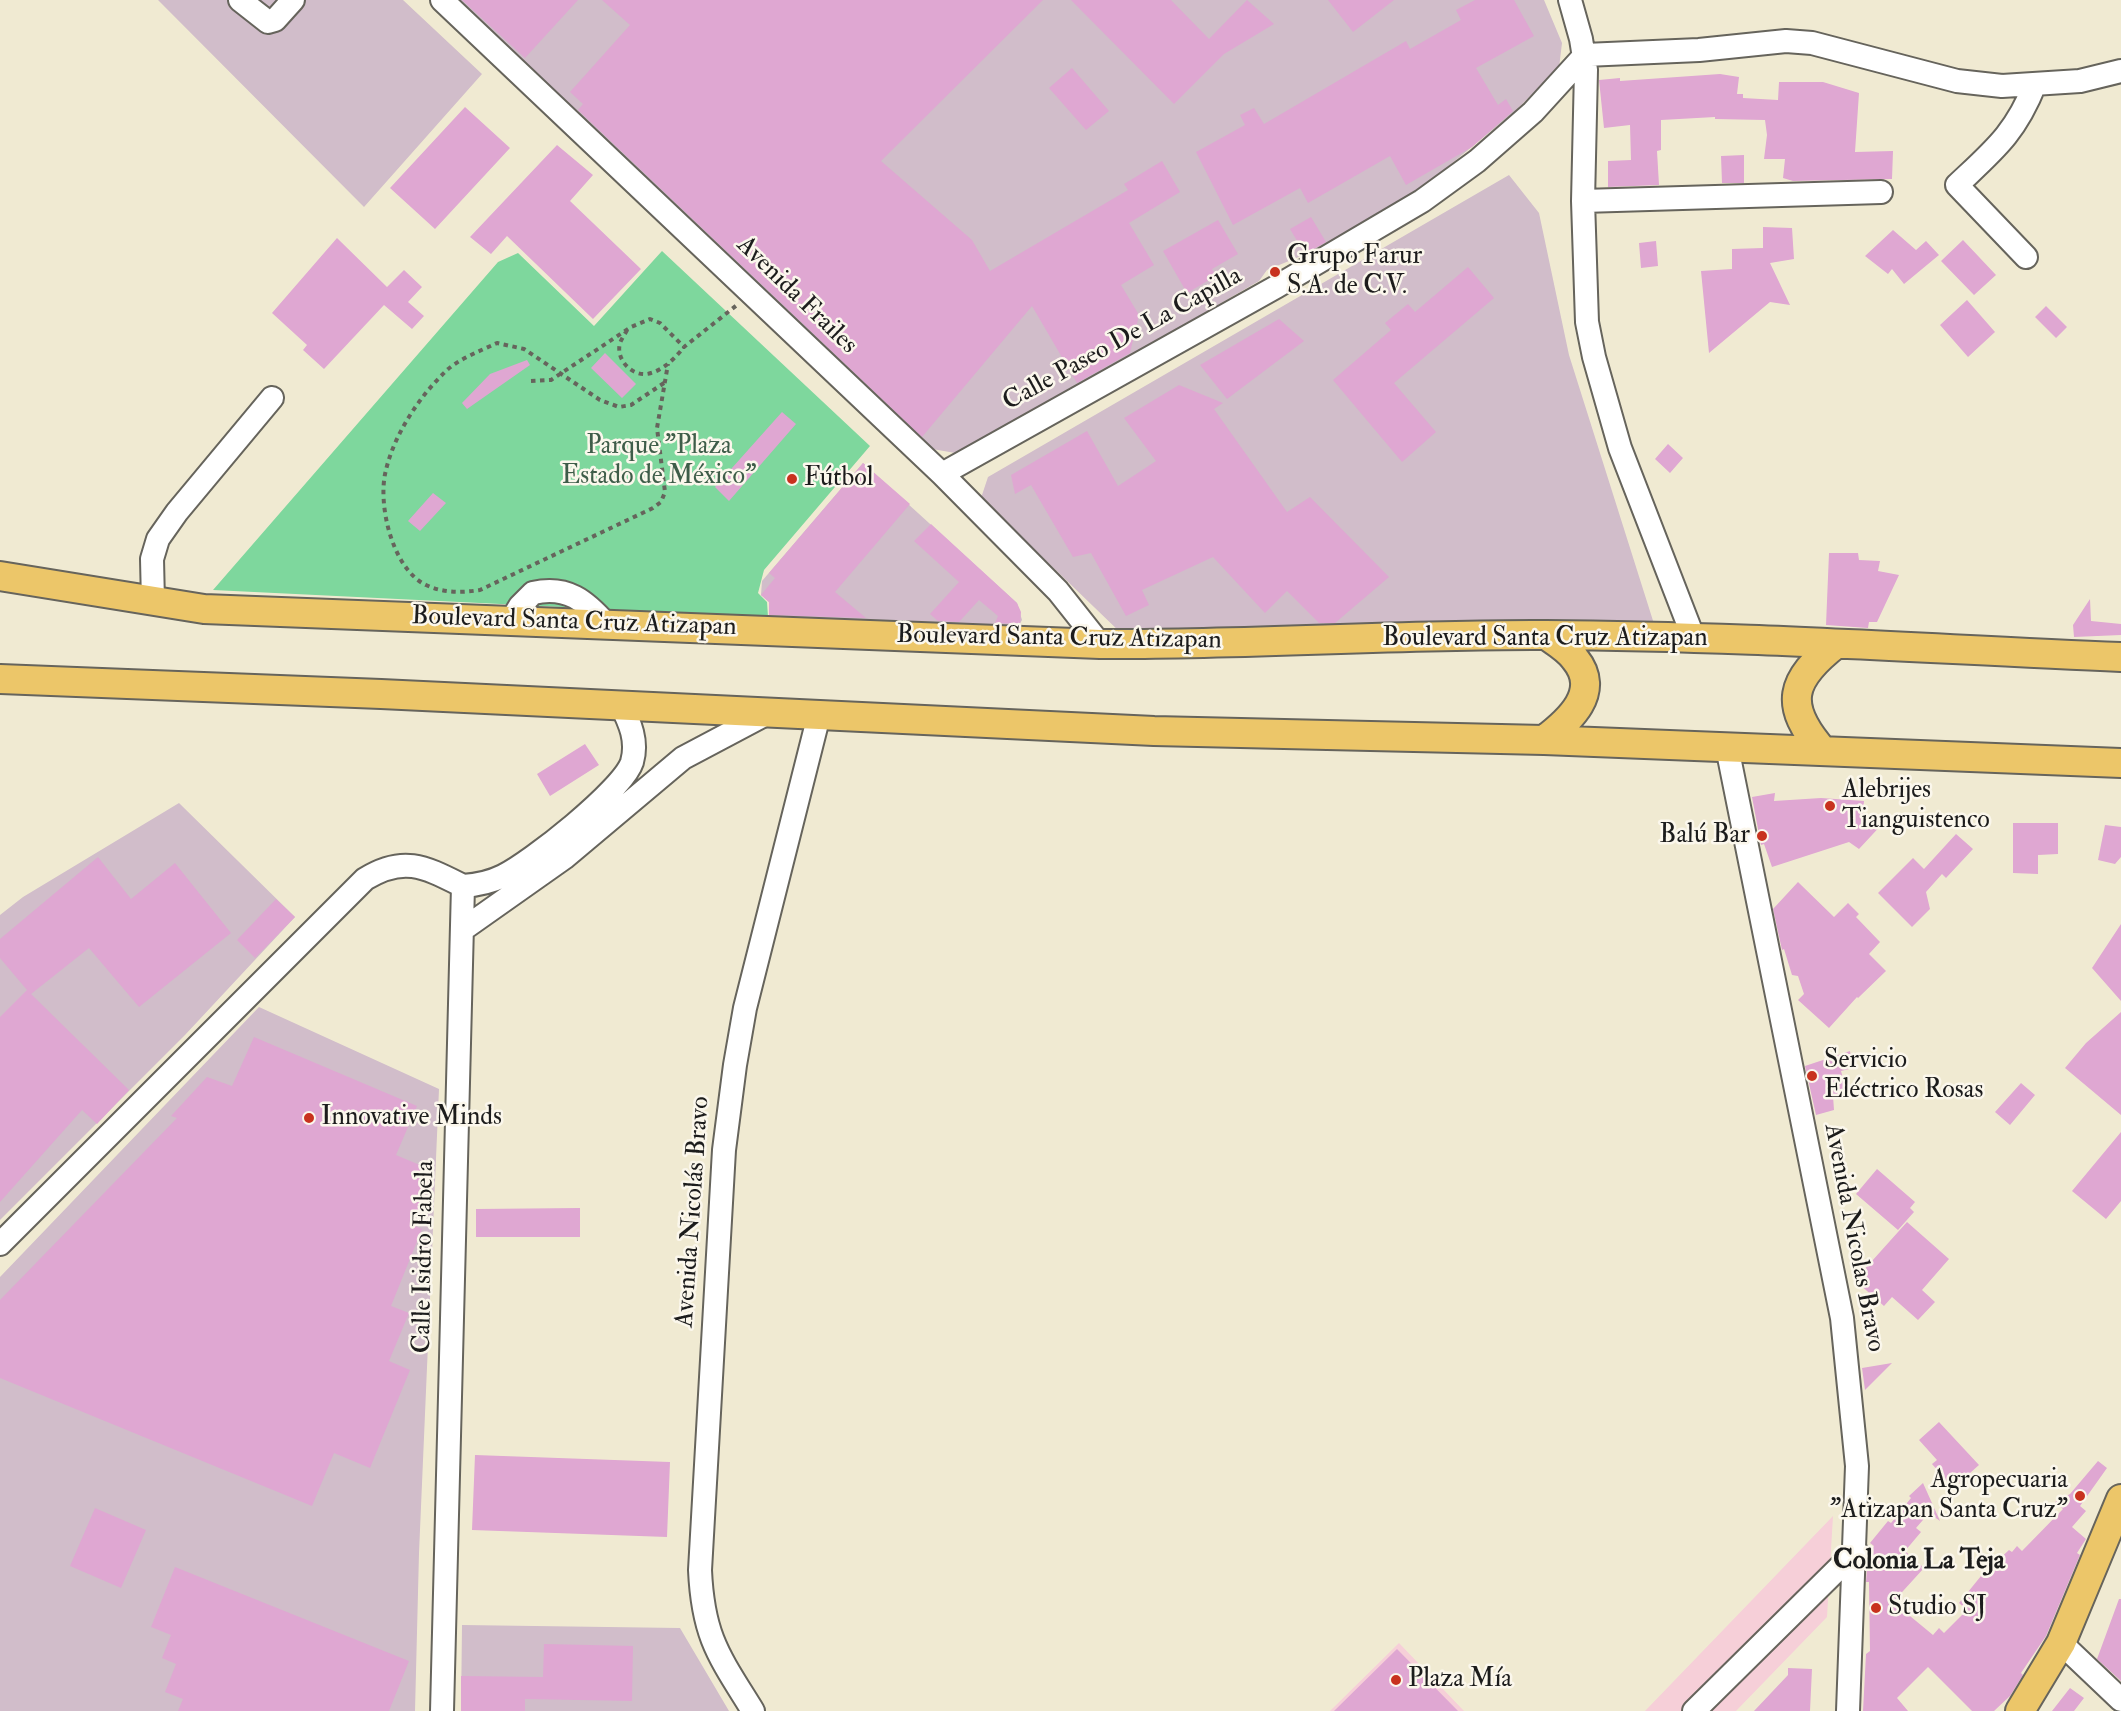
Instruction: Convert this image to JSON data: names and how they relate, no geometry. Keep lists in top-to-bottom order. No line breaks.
{"streets":{"main road":["Boulevard Santa Cruz Atizapan"],"street":["Avenida Frailes","Calle Paseo De La Capilla","Avenida Nicolás Bravo","Avenida Nicolas Bravo","Calle Isidro Fabela"]},"crossings":[["Avenida Frailes","Calle Paseo De La Capilla"],["Avenida Frailes","Boulevard Santa Cruz Atizapan"]],"districts":["Colonia La Teja"],"parks":["Parque \"Plaza Estado de México\""],"places":["Grupo Farur S.A. de C.V.","Fútbol","Alebrijes Tianguistenco","Balú Bar","Servicio Eléctrico Rosas","Innovative Minds","Agropecuaria \"Atizapan Santa Cruz\"","Studio SJ","Plaza Mía"]}
